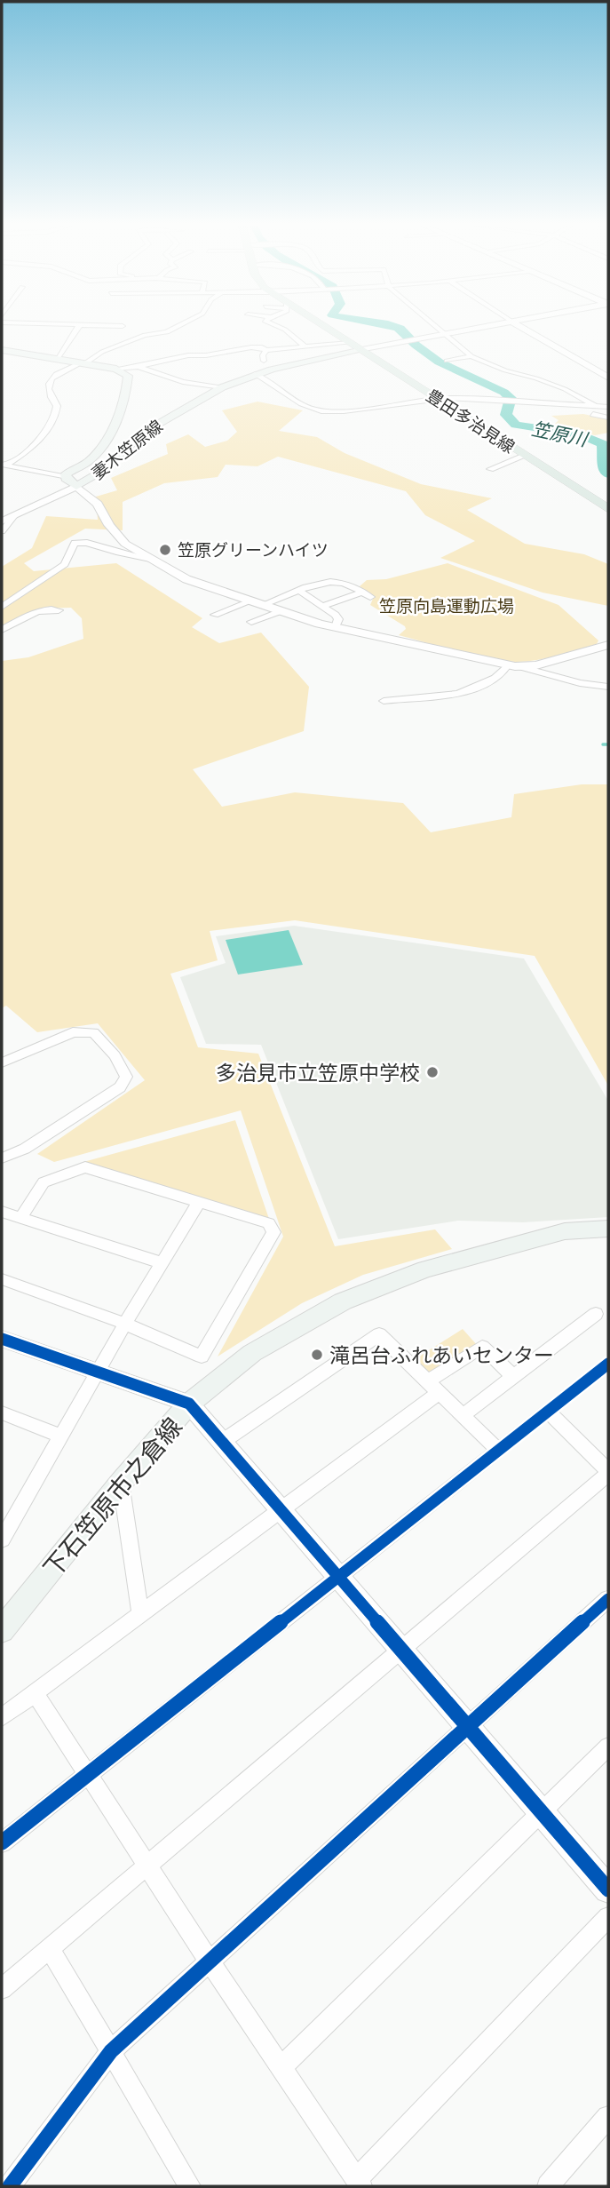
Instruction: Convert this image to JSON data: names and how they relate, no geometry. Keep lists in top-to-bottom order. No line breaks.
{"streets":{"main road":["豊田多治見線","妻木笠原線","下石笠原市之倉線"]},"crossings":[["豊田多治見線","妻木笠原線"]],"water":["笠原川"],"parks":["笠原向島運動広場"],"places":["笠原グリーンハイツ","多治見市立笠原中学校","滝呂台ふれあいセンター"]}
